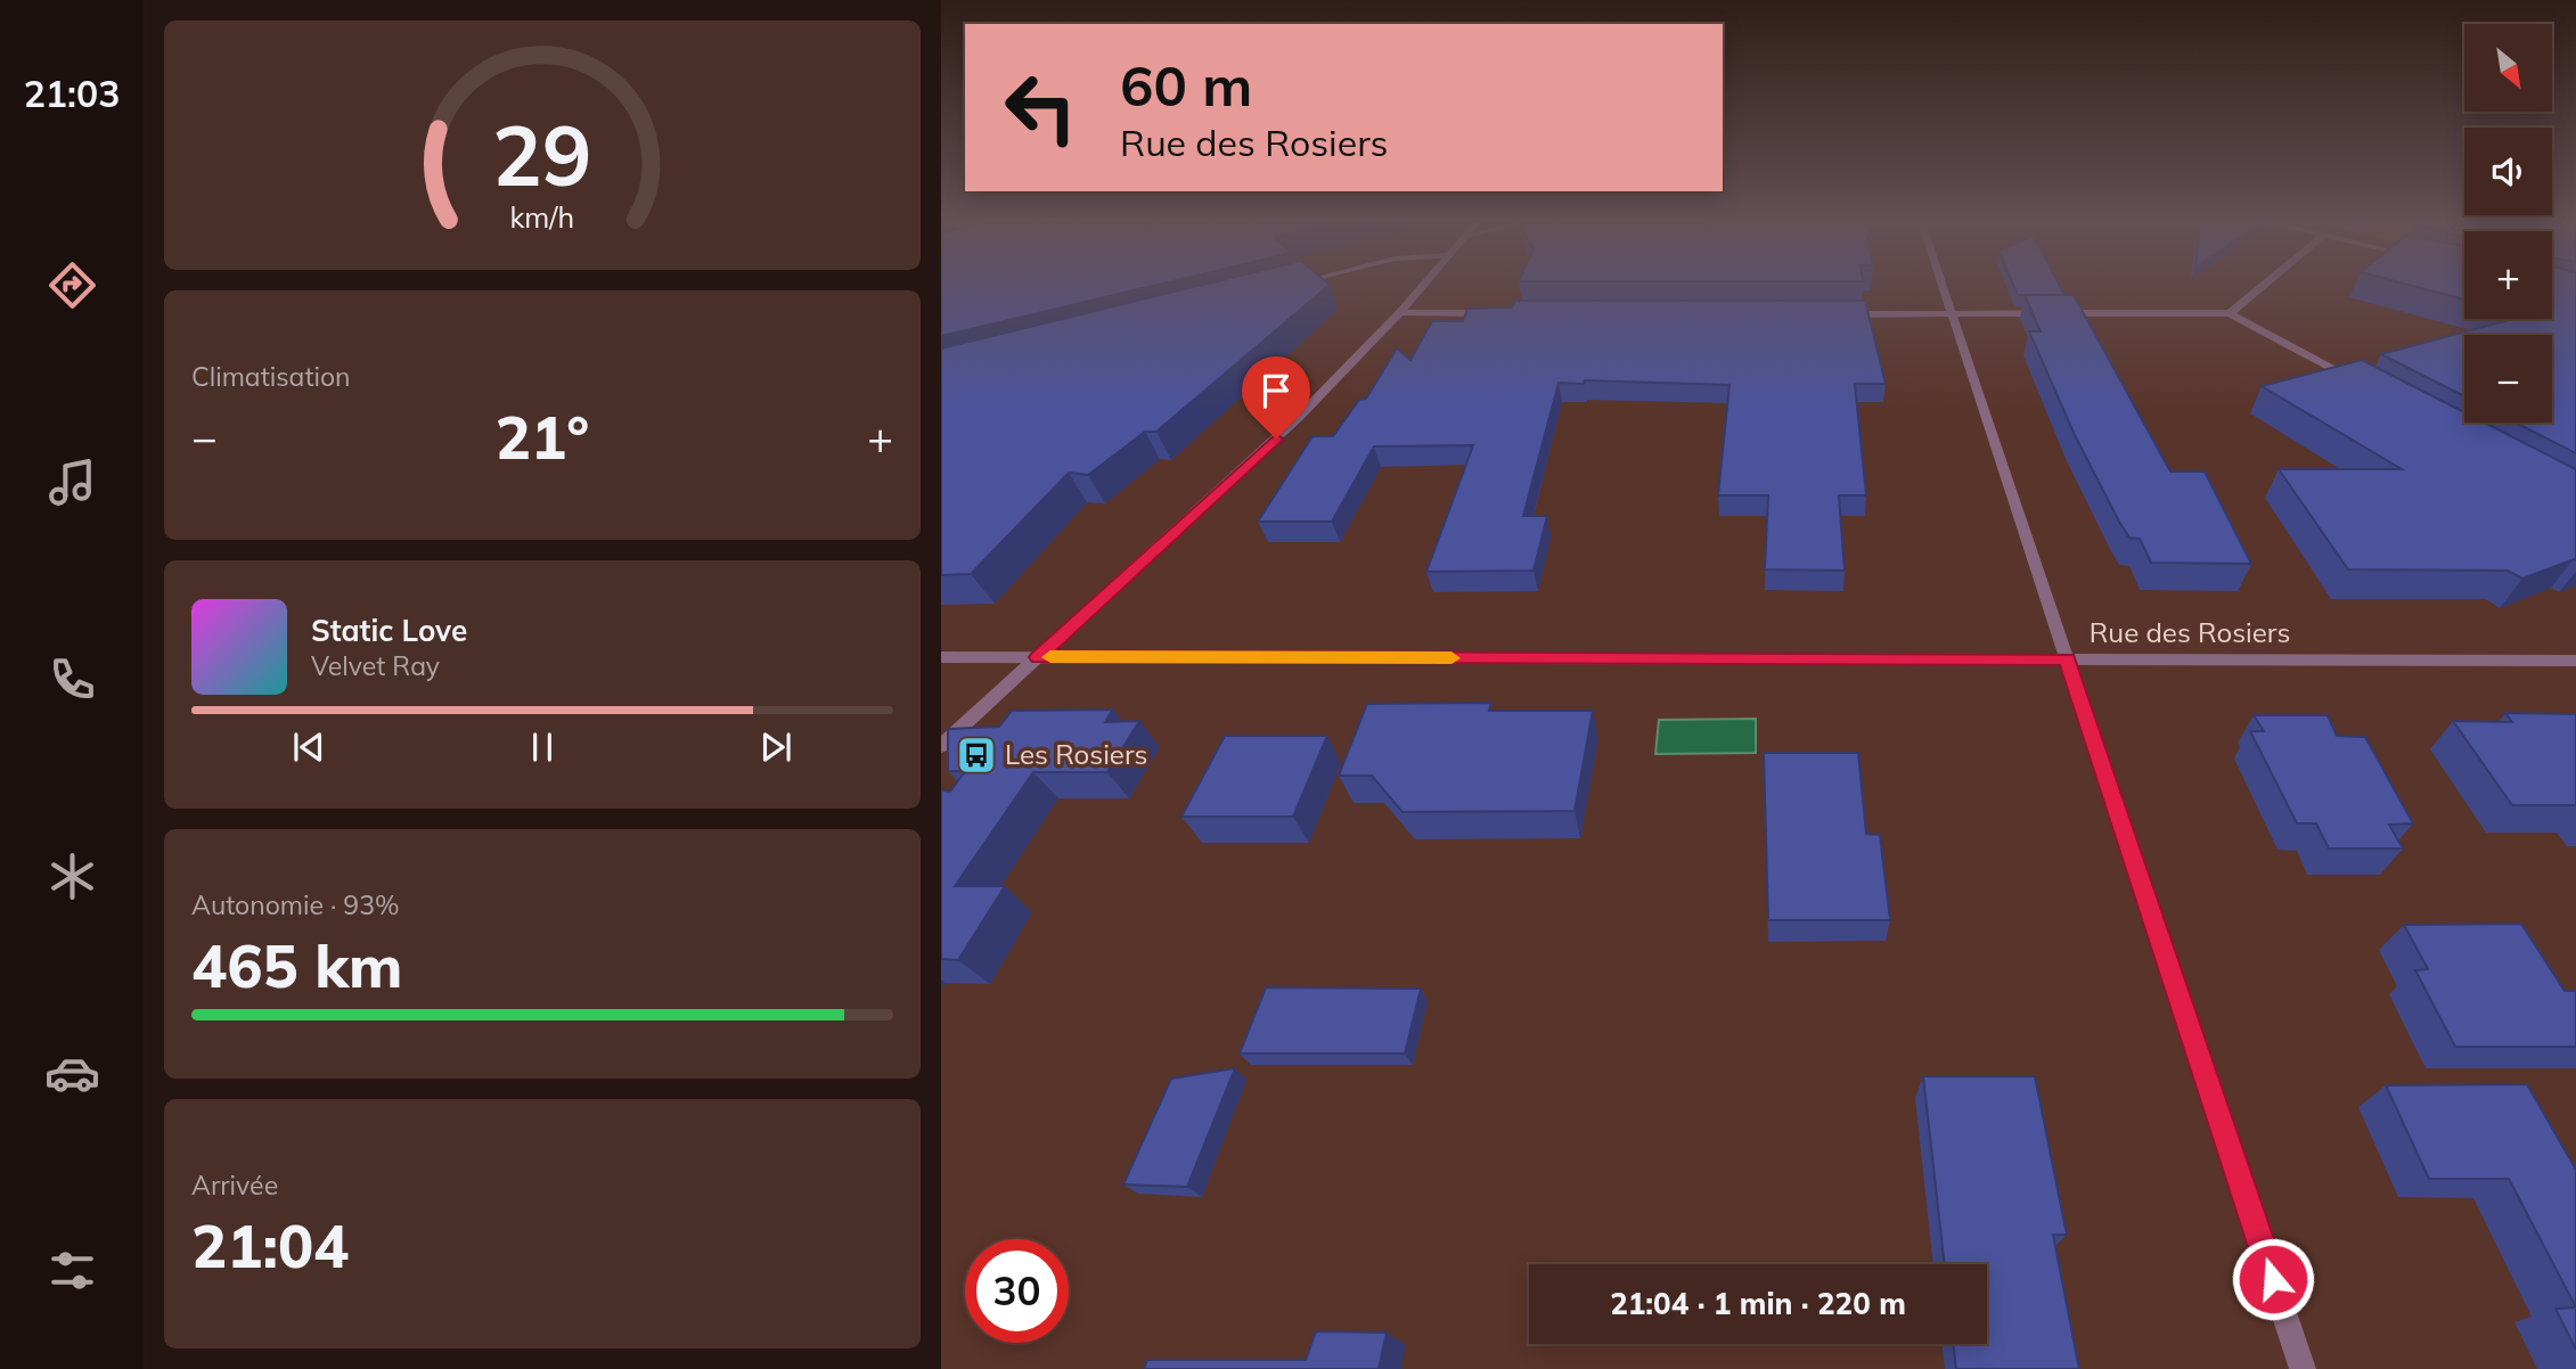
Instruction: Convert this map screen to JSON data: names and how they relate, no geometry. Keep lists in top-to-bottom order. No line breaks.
{"streets":{"street":["Rue des Rosiers"]},"places":{"bus stop":["Les Rosiers"]},"north":"bottom right","page":{"tabs":"21:03","map_buttons":["+","−"],"turn":["60 m","Rue des Rosiers"],"tile":["Climatisation",["Autonomie · 93%","465 km"],["Arrivée","21:04"]],"heat":["−","21°","+"],"song":["Static Love","Velvet Ray"],"limit":"30","trip":"21:04 · 1 min · 220 m","gauge":["29","km/h"]}}
